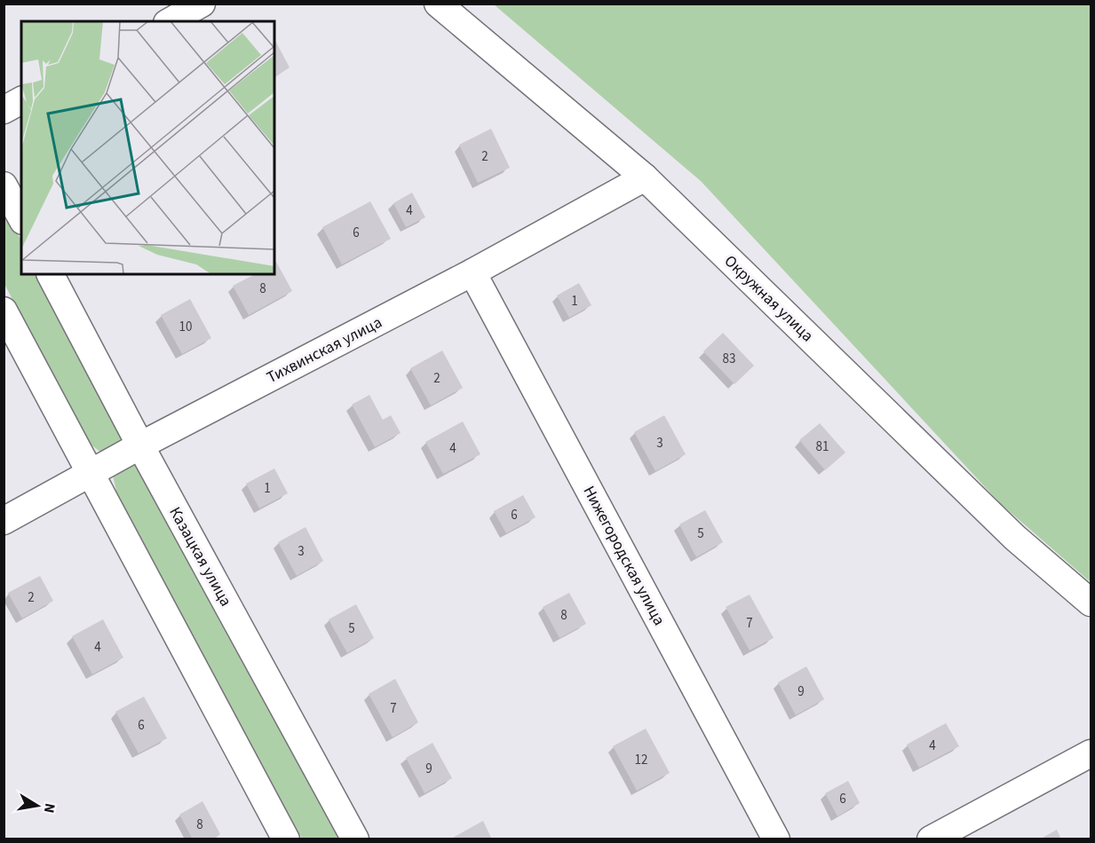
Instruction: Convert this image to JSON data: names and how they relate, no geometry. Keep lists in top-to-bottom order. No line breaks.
{"streets":{"street":["Окружная улица","Тихвинская улица","Нижегородская улица","Казацкая улица"]},"crossings":[["Окружная улица","Тихвинская улица"],["Тихвинская улица","Нижегородская улица"],["Тихвинская улица","Казацкая улица"]],"house_numbers":["2","4","6","8","1","10","83","2","3","81","4","1","6","5","3","2","8","7","5","4","9","7","6","4","12","9","6","8"],"north":"right"}
